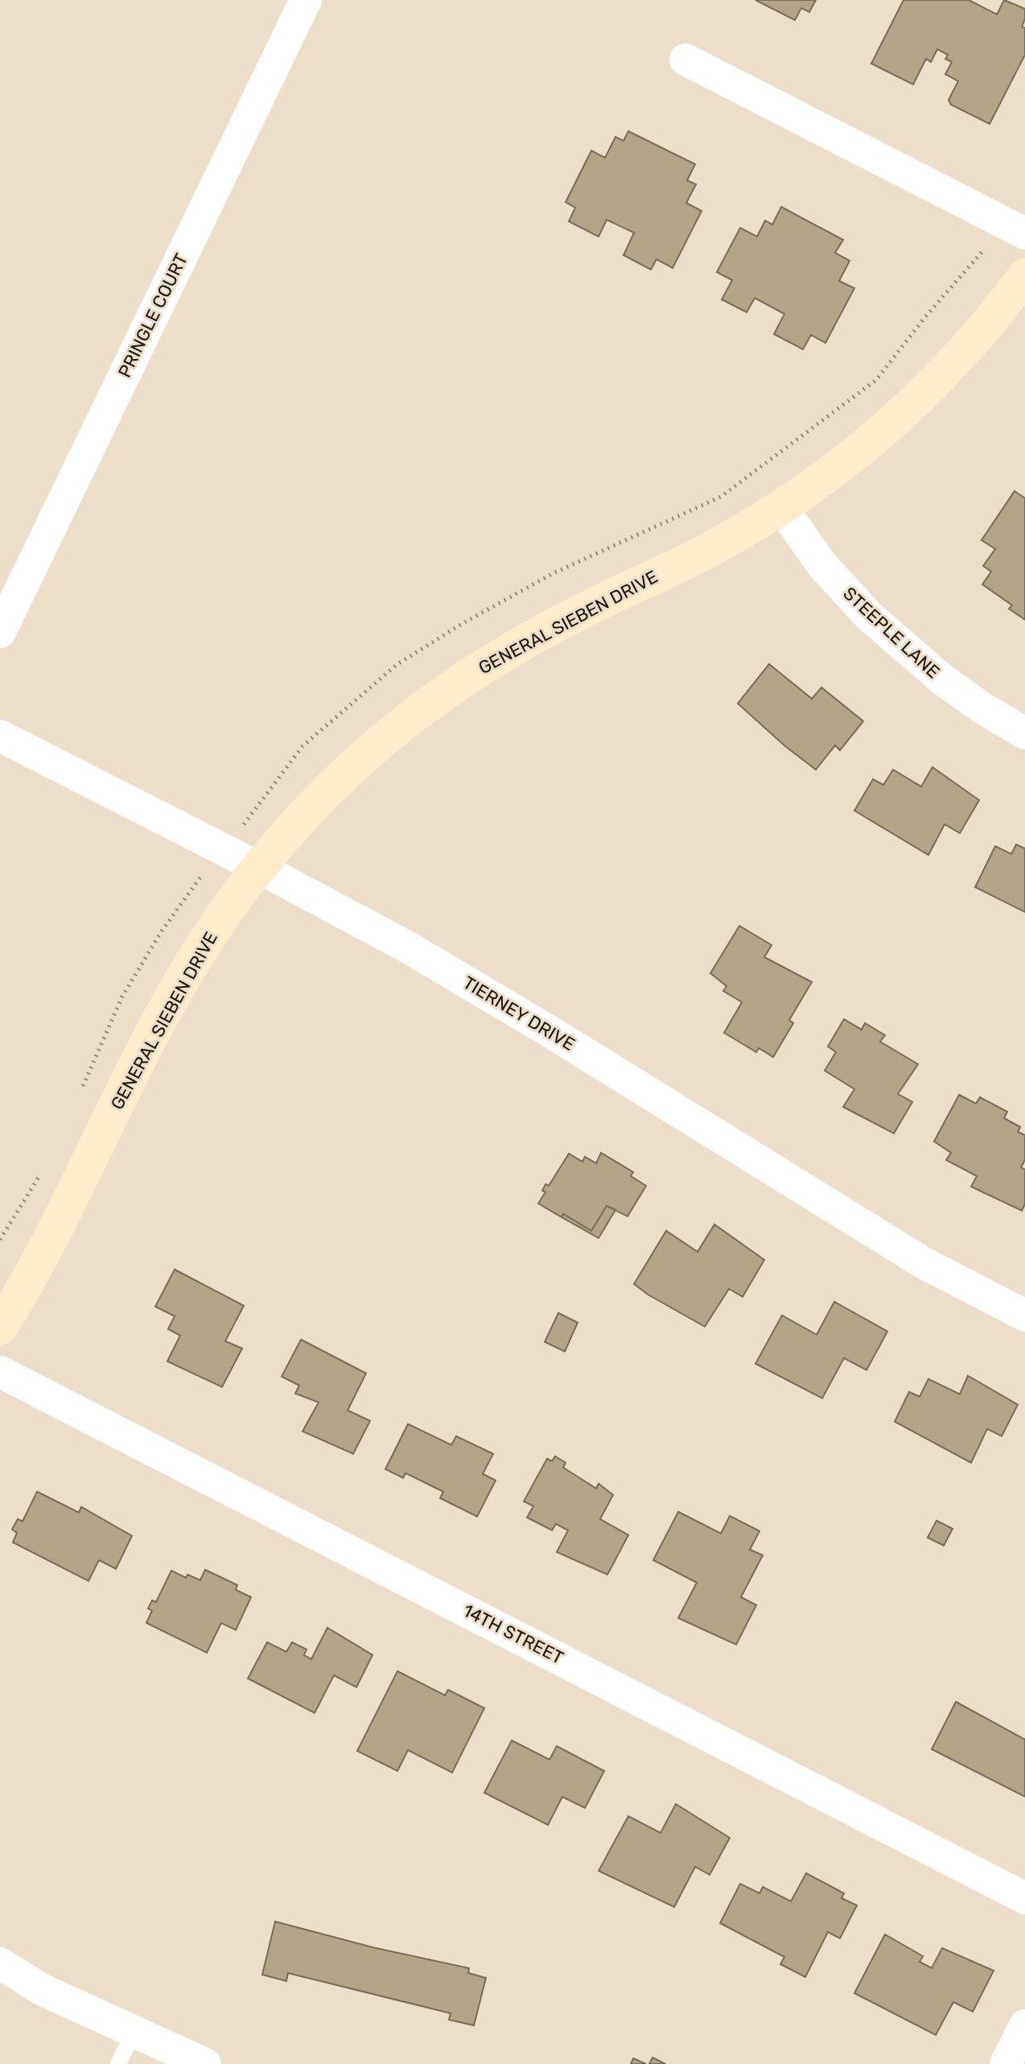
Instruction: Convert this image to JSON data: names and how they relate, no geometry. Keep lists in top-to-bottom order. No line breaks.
{"streets":{"street":["PRINGLE COURT","GENERAL SIEBEN DRIVE","STEEPLE LANE","TIERNEY DRIVE","14TH STREET"]},"crossings":[["GENERAL SIEBEN DRIVE","STEEPLE LANE"],["GENERAL SIEBEN DRIVE","TIERNEY DRIVE"]]}
